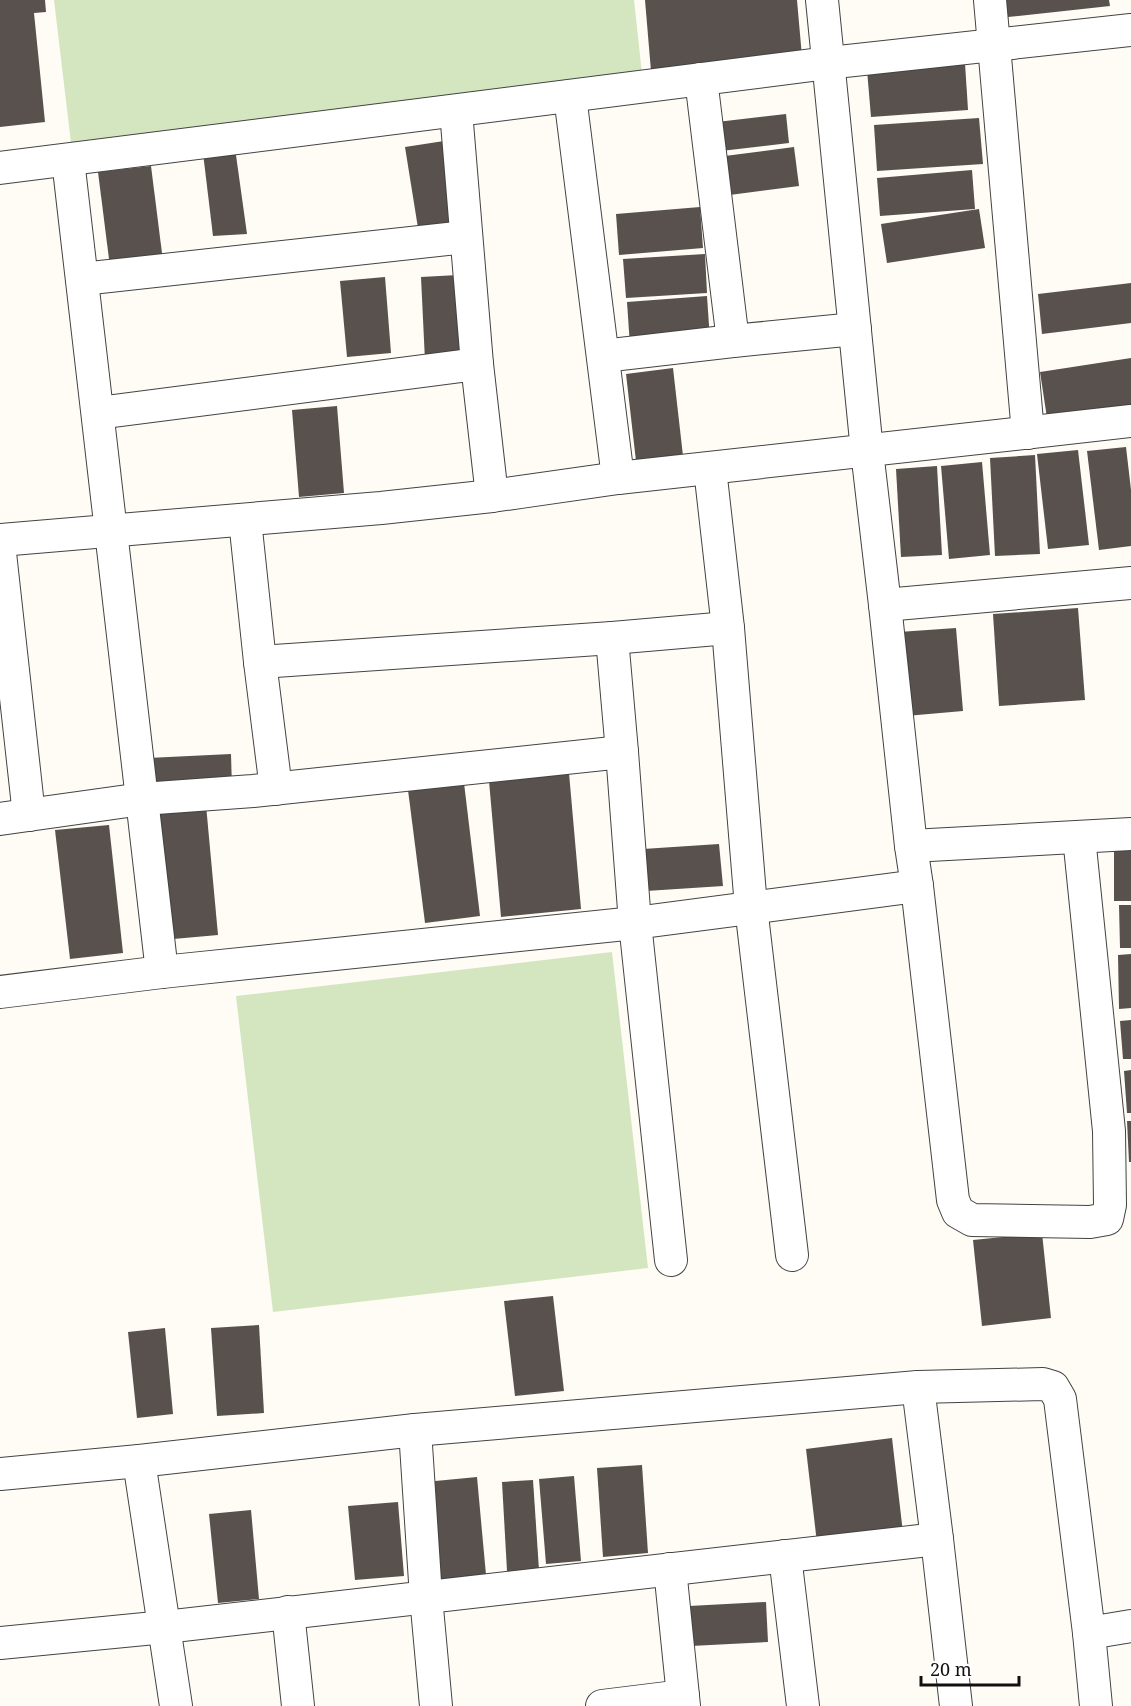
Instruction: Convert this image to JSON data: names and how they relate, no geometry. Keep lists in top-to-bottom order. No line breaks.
{"scale_bar":"20 m"}
